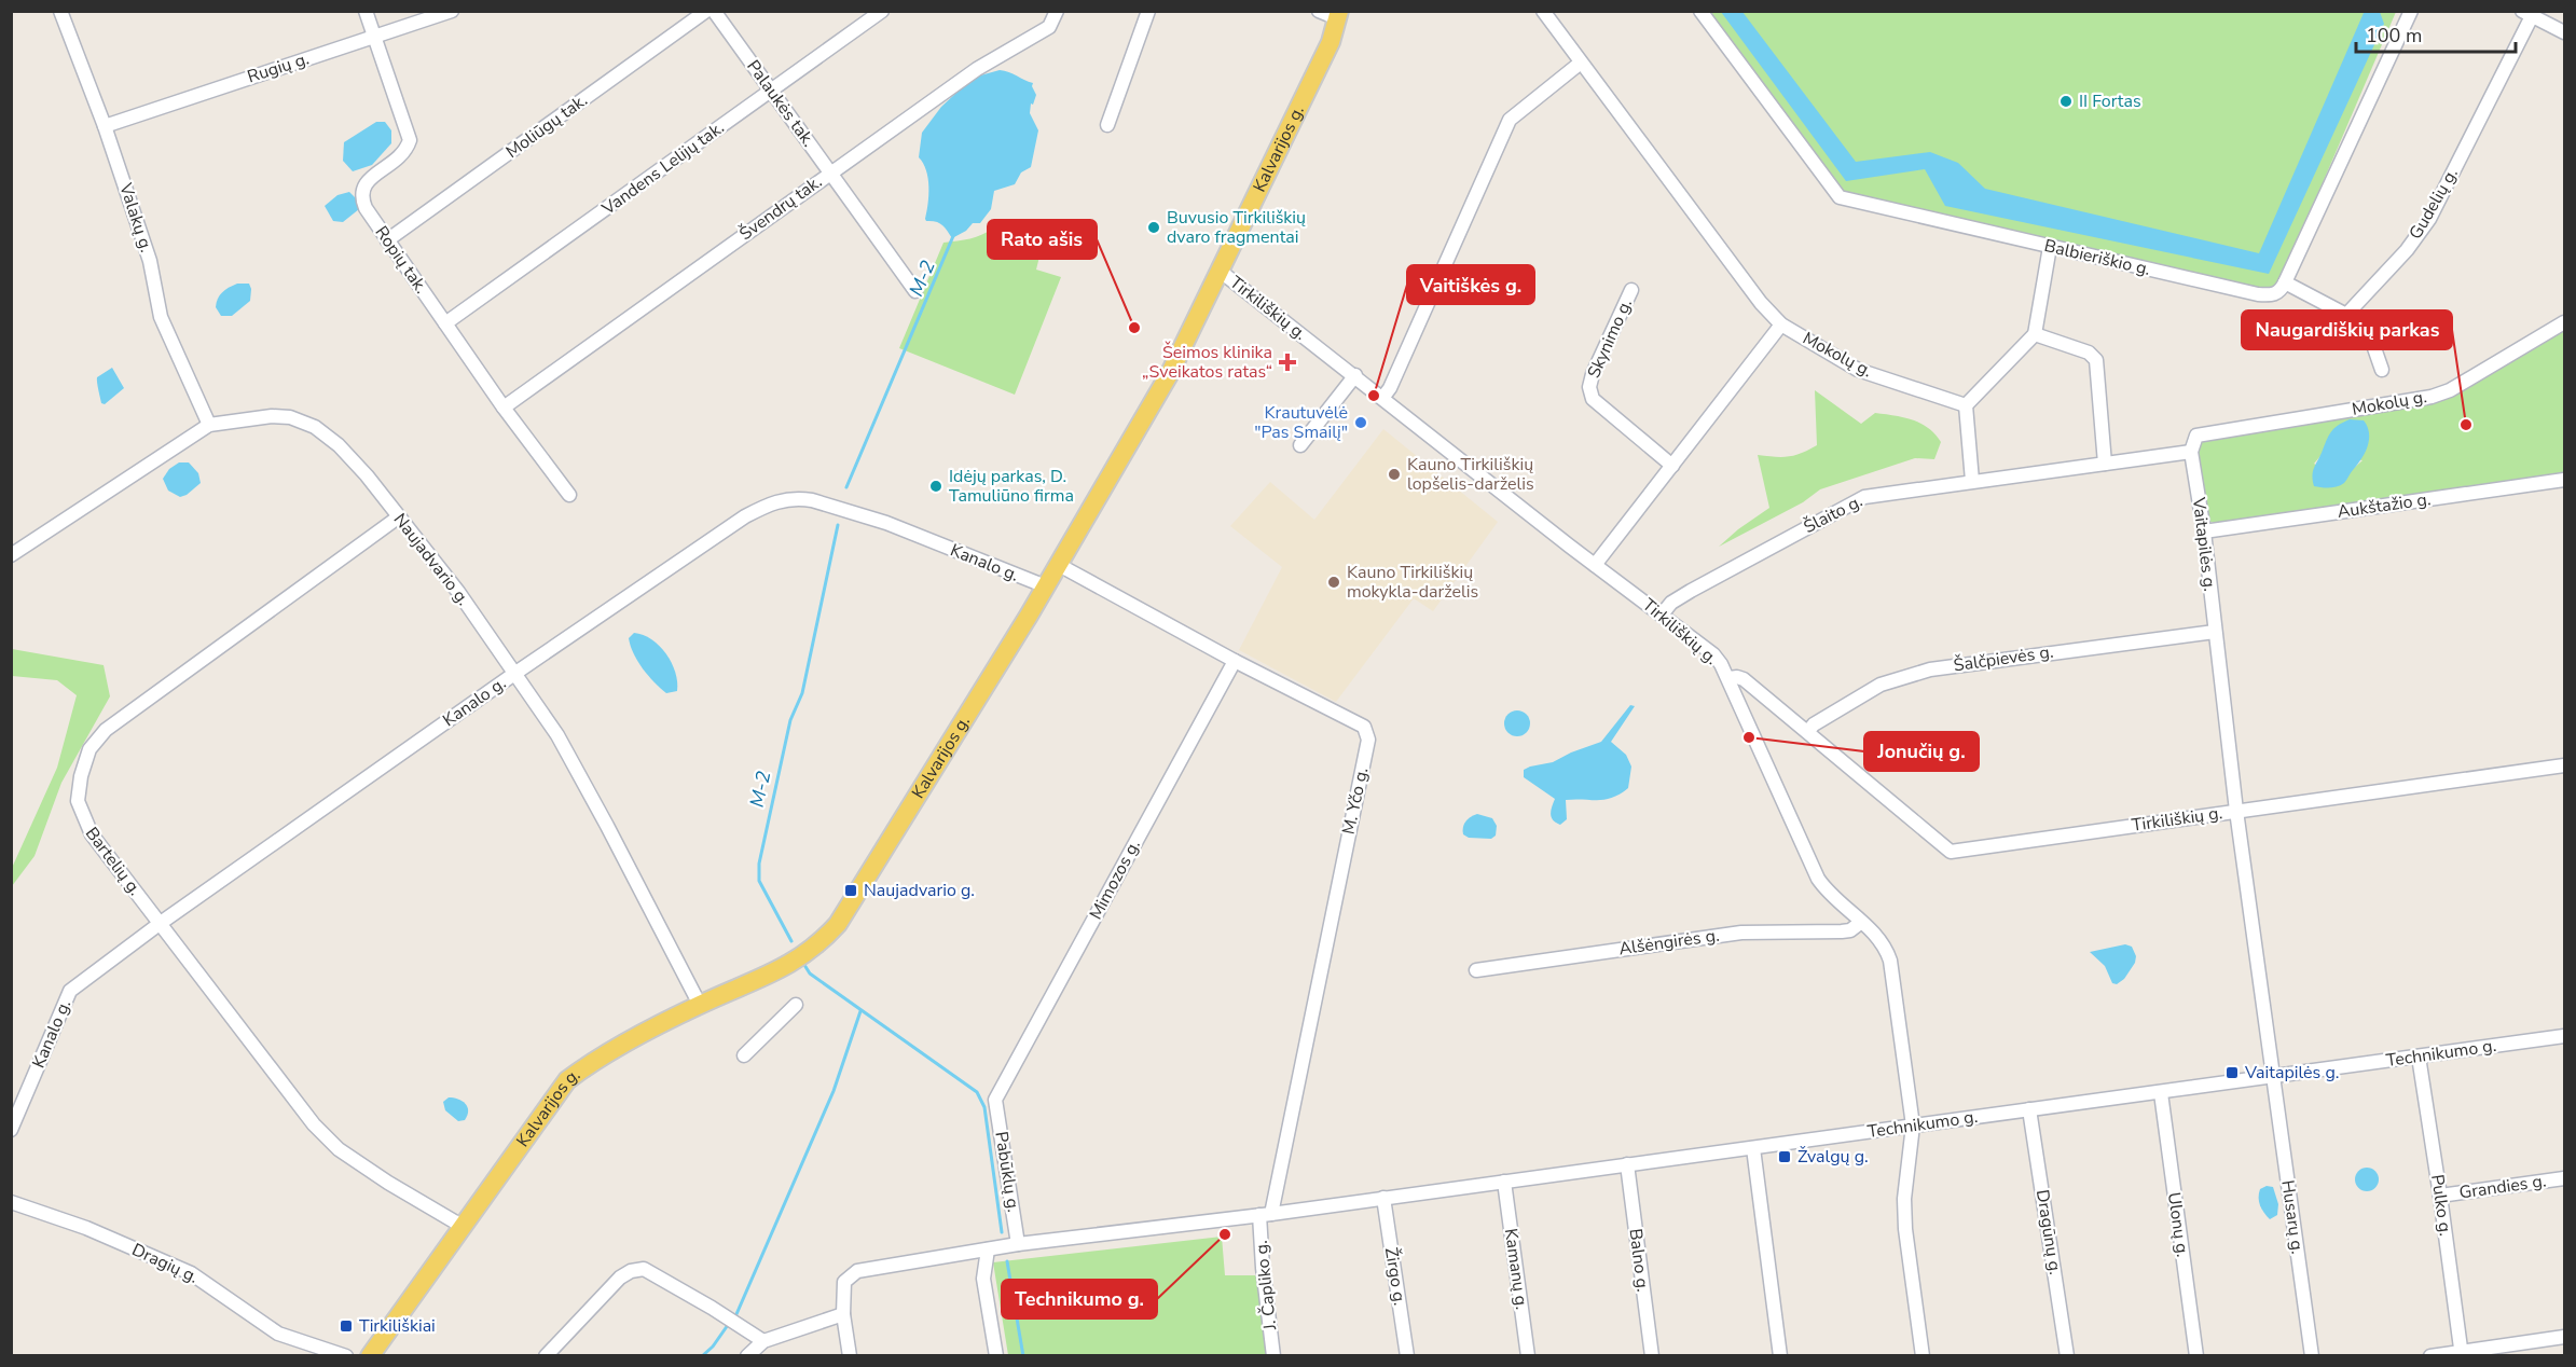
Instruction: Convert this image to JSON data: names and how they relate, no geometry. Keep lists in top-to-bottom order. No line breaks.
{"streets":{"main road":["Kalvarijos g."],"street":["Rugių g.","Palaukės tak.","Moliūgų tak.","Vandens Lelijų tak.","Gudelių g.","Švendrų tak.","Valakų g.","Balbieriškio g.","Ropių tak.","Tirkiliškių g.","Skynimo g.","Mokolų g.","Aukštažio g.","Šlaito g.","Vaitapilės g.","Naujadvario g.","Kanalo g.","Šalčpievės g.","M. Yčo g.","Bartelių g.","Mimozos g.","Alšėngirės g.","Technikumo g.","Pabūklų g.","Grandies g.","Pulko g.","Husarų g.","Ulonų g.","Dragūnų g.","Balno g.","Dragių g.","Kamanų g.","Žirgo g.","J. Čapliko g."]},"crossings":[["Rugių g.","Valakų g."],["Rugių g.","Ropių tak."],["Palaukės tak.","Vandens Lelijų tak."],["Palaukės tak.","Švendrų tak."],["Moliūgų tak.","Ropių tak."],["Kalvarijos g.","Tirkiliškių g."],["Kalvarijos g.","Naujadvario g."],["Kalvarijos g.","Kanalo g."],["Kalvarijos g.","M. Yčo g."],["Kalvarijos g.","Bartelių g."],["Vandens Lelijų tak.","Ropių tak."],["Švendrų tak.","Ropių tak."],["Valakų g.","Naujadvario g."],["Tirkiliškių g.","Šlaito g."],["Tirkiliškių g.","Vaitapilės g."],["Tirkiliškių g.","Šalčpievės g."],["Mokolų g.","Vaitapilės g."],["Aukštažio g.","Vaitapilės g."],["Vaitapilės g.","Šalčpievės g."],["Vaitapilės g.","Technikumo g."],["Vaitapilės g.","Husarų g."],["Naujadvario g.","Kanalo g."],["Naujadvario g.","Bartelių g."],["Kanalo g.","Bartelių g."],["M. Yčo g.","Mimozos g."],["M. Yčo g.","Technikumo g."],["M. Yčo g.","J. Čapliko g."],["Mimozos g.","Pabūklų g."],["Technikumo g.","Pabūklų g."],["Technikumo g.","Pulko g."],["Technikumo g.","Husarų g."],["Technikumo g.","Ulonų g."],["Technikumo g.","Dragūnų g."],["Technikumo g.","Balno g."],["Technikumo g.","Kamanų g."],["Technikumo g.","Žirgo g."],["Technikumo g.","J. Čapliko g."],["Grandies g.","Pulko g."]],"water":["M-2"],"places":{"other":["II Fortas","Buvusio Tirkiliškių dvaro fragmentai","Rato ašis","Vaitiškės g.","Krautuvėlė \"Pas Smailį\"","Naugardiškių parkas","Kauno Tirkiliškių lopšelis-darželis","Idėjų parkas, D. Tamuliūno firma","Kauno Tirkiliškių mokykla-darželis","Jonučių g.","Technikumo g."],"health":["Šeimos klinika „Sveikatos ratas“"],"transit":["Naujadvario g.","Vaitapilės g.","Žvalgų g.","Tirkiliškiai"]},"scale_bar":"100 m"}
